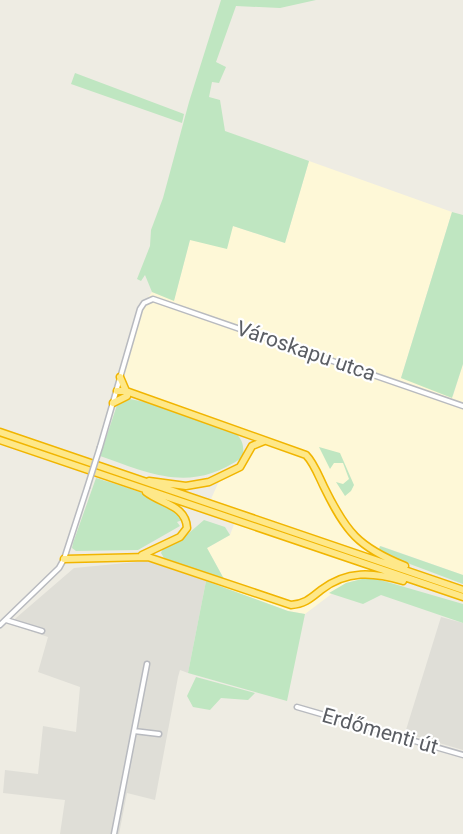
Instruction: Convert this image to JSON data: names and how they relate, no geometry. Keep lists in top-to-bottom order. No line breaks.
{"streets":{"street":["Városkapu utca","Erdőmenti út"]}}
